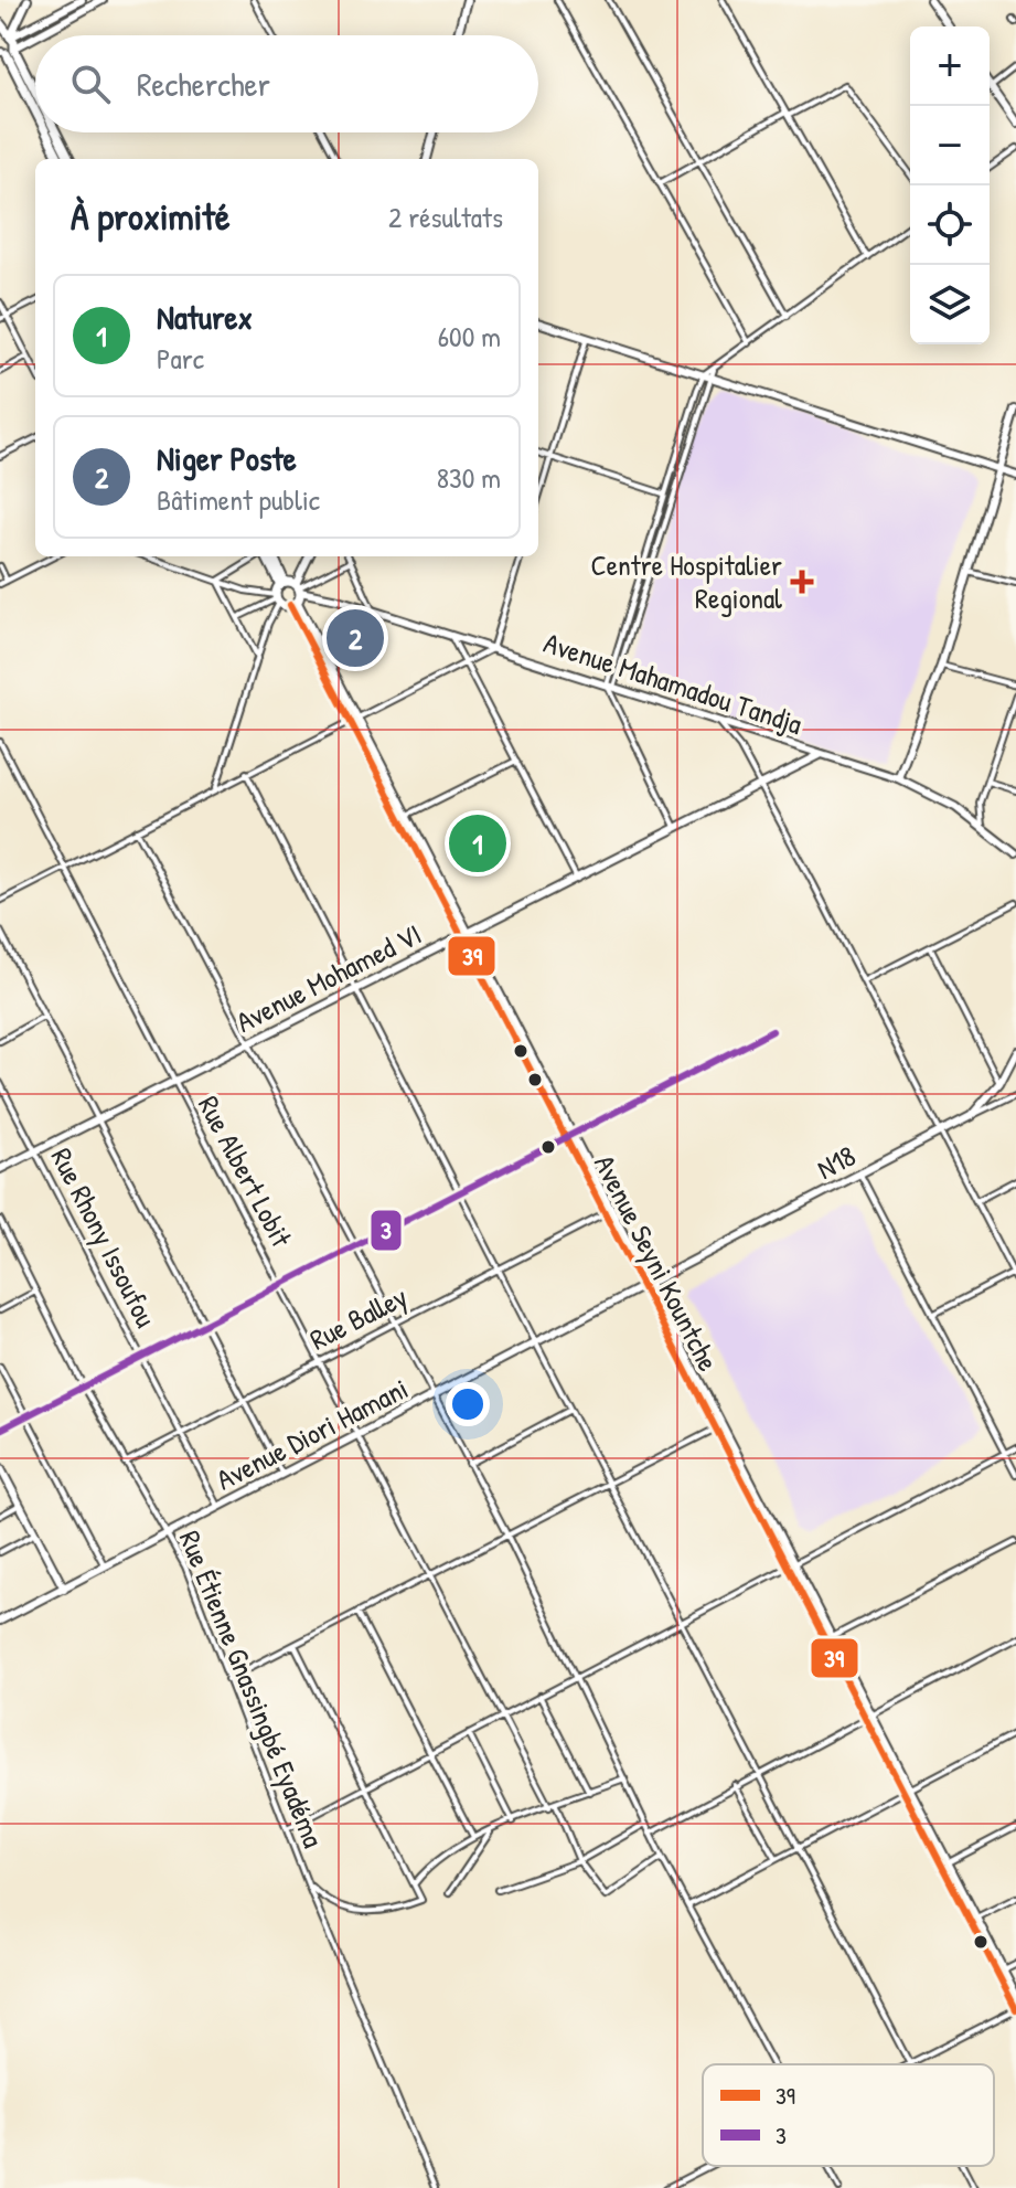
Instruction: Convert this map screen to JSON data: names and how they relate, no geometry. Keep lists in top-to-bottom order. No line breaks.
{"streets":{"highway":["Avenue Seyni Kountche"],"main road":["Avenue Mahamadou Tandja","Avenue Mohamed VI","N18","Avenue Diori Hamani"],"street":["Rue Albert Lobit","Rue Rhony Issoufou","Rue Balley","Rue Étienne Gnassingbé Eyadéma"]},"crossings":[["Avenue Mahamadou Tandja","Avenue Mohamed VI"],["Avenue Mohamed VI","Rue Albert Lobit"],["Avenue Mohamed VI","Rue Rhony Issoufou"],["Avenue Mohamed VI","Avenue Seyni Kountche"],["N18","Avenue Seyni Kountche"],["N18","Avenue Diori Hamani"],["Rue Albert Lobit","Rue Balley"],["Rue Albert Lobit","Avenue Diori Hamani"],["Rue Rhony Issoufou","Rue Balley"],["Rue Rhony Issoufou","Avenue Diori Hamani"],["Avenue Seyni Kountche","Rue Balley"],["Avenue Seyni Kountche","Avenue Diori Hamani"],["Rue Balley","Rue Étienne Gnassingbé Eyadéma"],["Avenue Diori Hamani","Rue Étienne Gnassingbé Eyadéma"]],"places":{"health":["Centre Hospitalier Regional"]},"lines":["transit line 39","transit line 3"],"legend":["39","3"],"page":{"map_buttons":["+","−"],"search":"Rechercher","heading":["À proximité","2 résultats"],"list":[{"mark":"1","name":"Naturex","note":"Parc","value":"600 m"},{"mark":"2","name":"Niger Poste","note":"Bâtiment public","value":"830 m"}],"pins":["2","1"]}}
